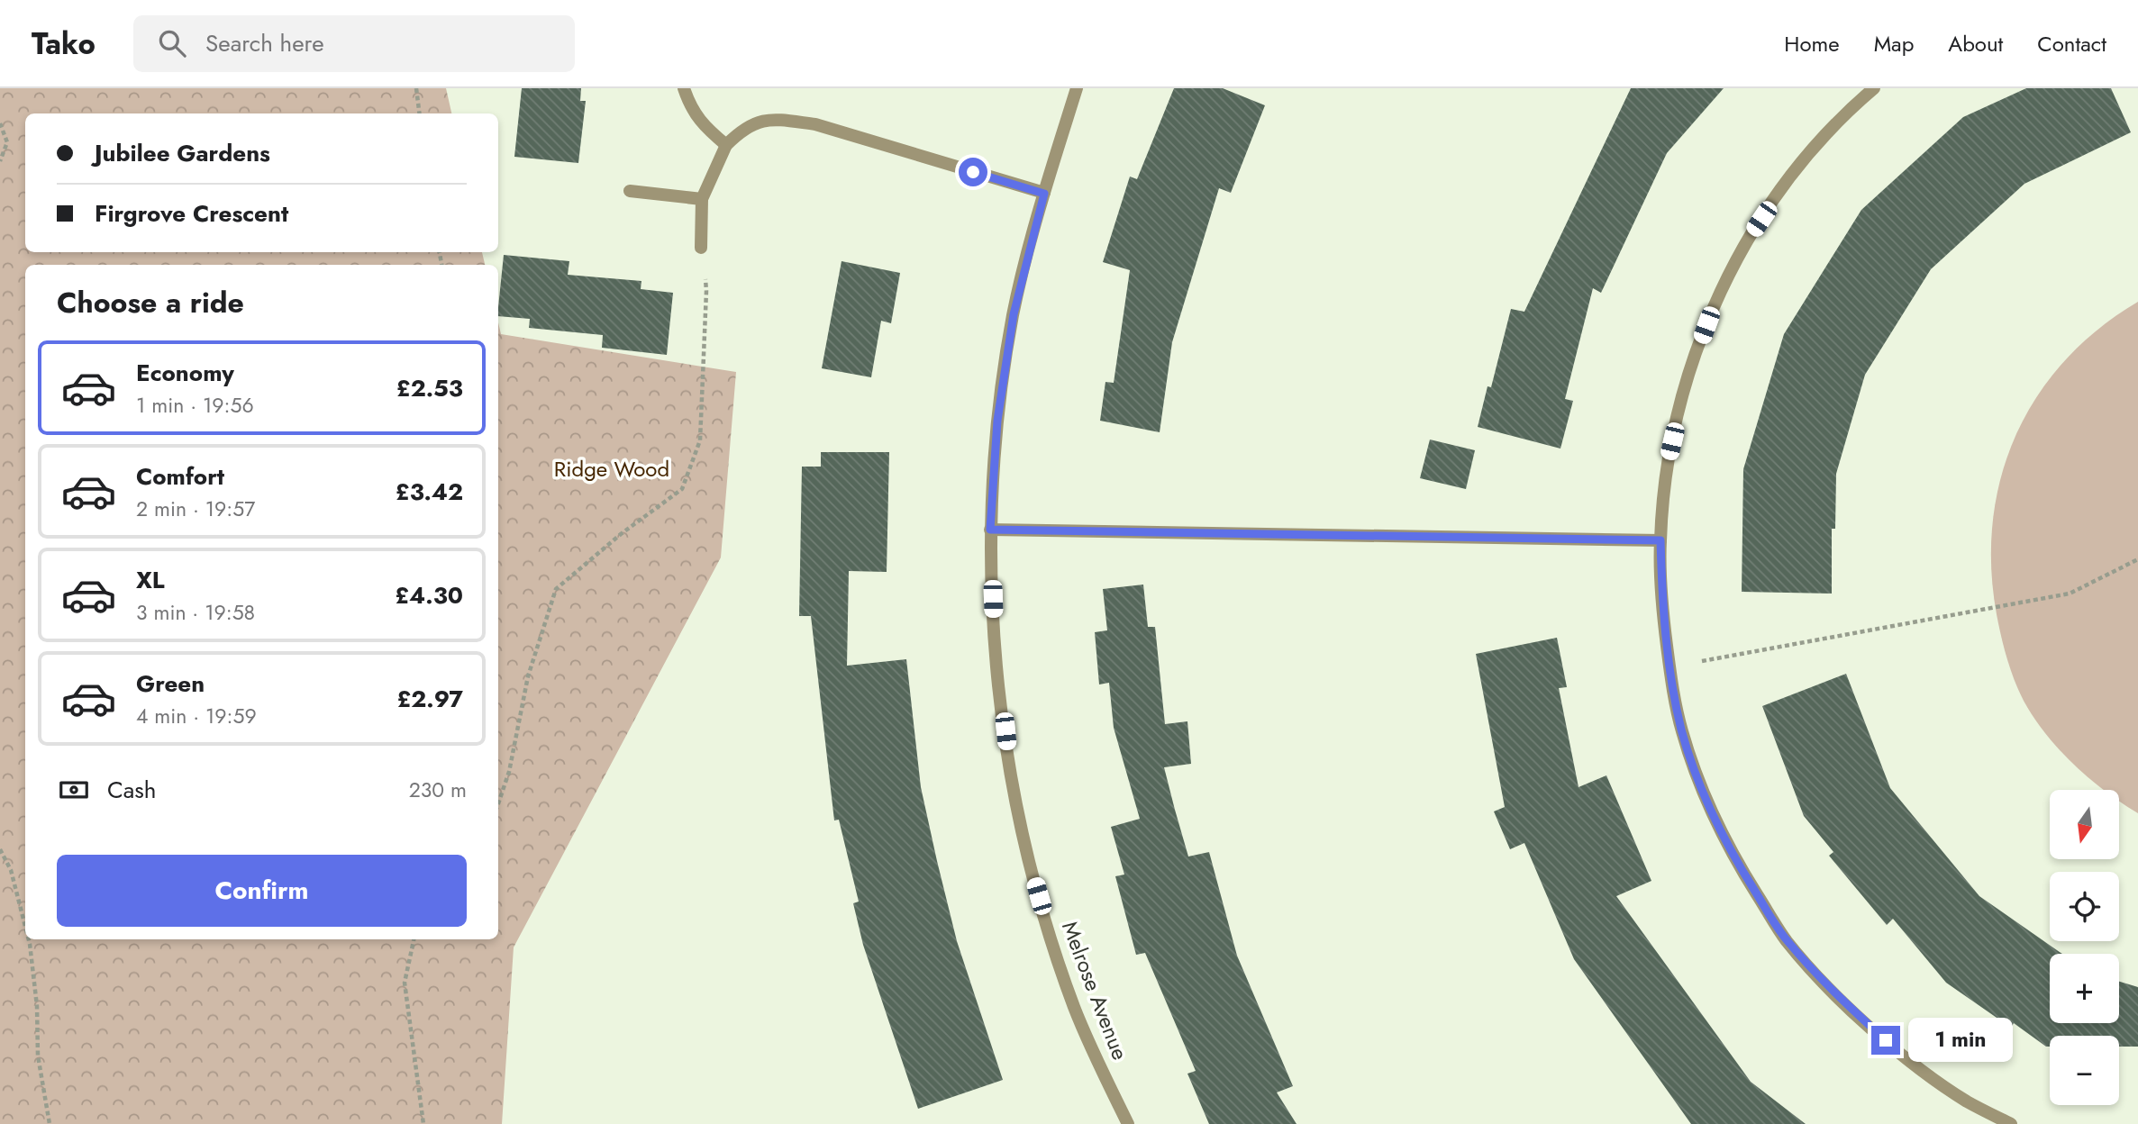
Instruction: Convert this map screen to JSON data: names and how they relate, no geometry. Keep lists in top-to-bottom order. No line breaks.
{"streets":{"street":["Melrose Avenue"]},"parks":["Ridge Wood"],"north":"bottom","page":{"header":"Tako","search":"Search here","nav":["Home","Map","About","Contact"],"banner":["Jubilee Gardens","Firgrove Crescent"],"heading":"Choose a ride","list":[{"name":"Economy","note":"1 min · 19:56","value":"£2.53"},{"name":"Comfort","note":"2 min · 19:57","value":"£3.42"},{"name":"XL","note":"3 min · 19:58","value":"£4.30"},{"name":"Green","note":"4 min · 19:59","value":"£2.97"}],"pay":["Cash","230 m"],"map_buttons":["+","−"],"buttons":"Confirm","bubble":"1 min"}}
